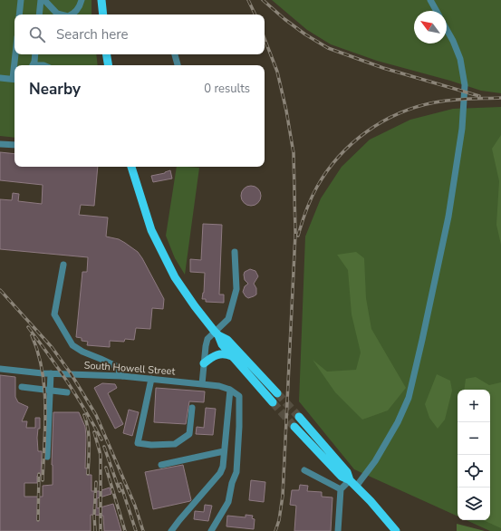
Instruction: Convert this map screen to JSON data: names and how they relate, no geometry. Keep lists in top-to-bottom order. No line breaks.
{"streets":{"street":["South Howell Street"]},"north":"top left","page":{"search":"Search here","heading":["Nearby","0 results"],"map_buttons":["+","−"]}}
